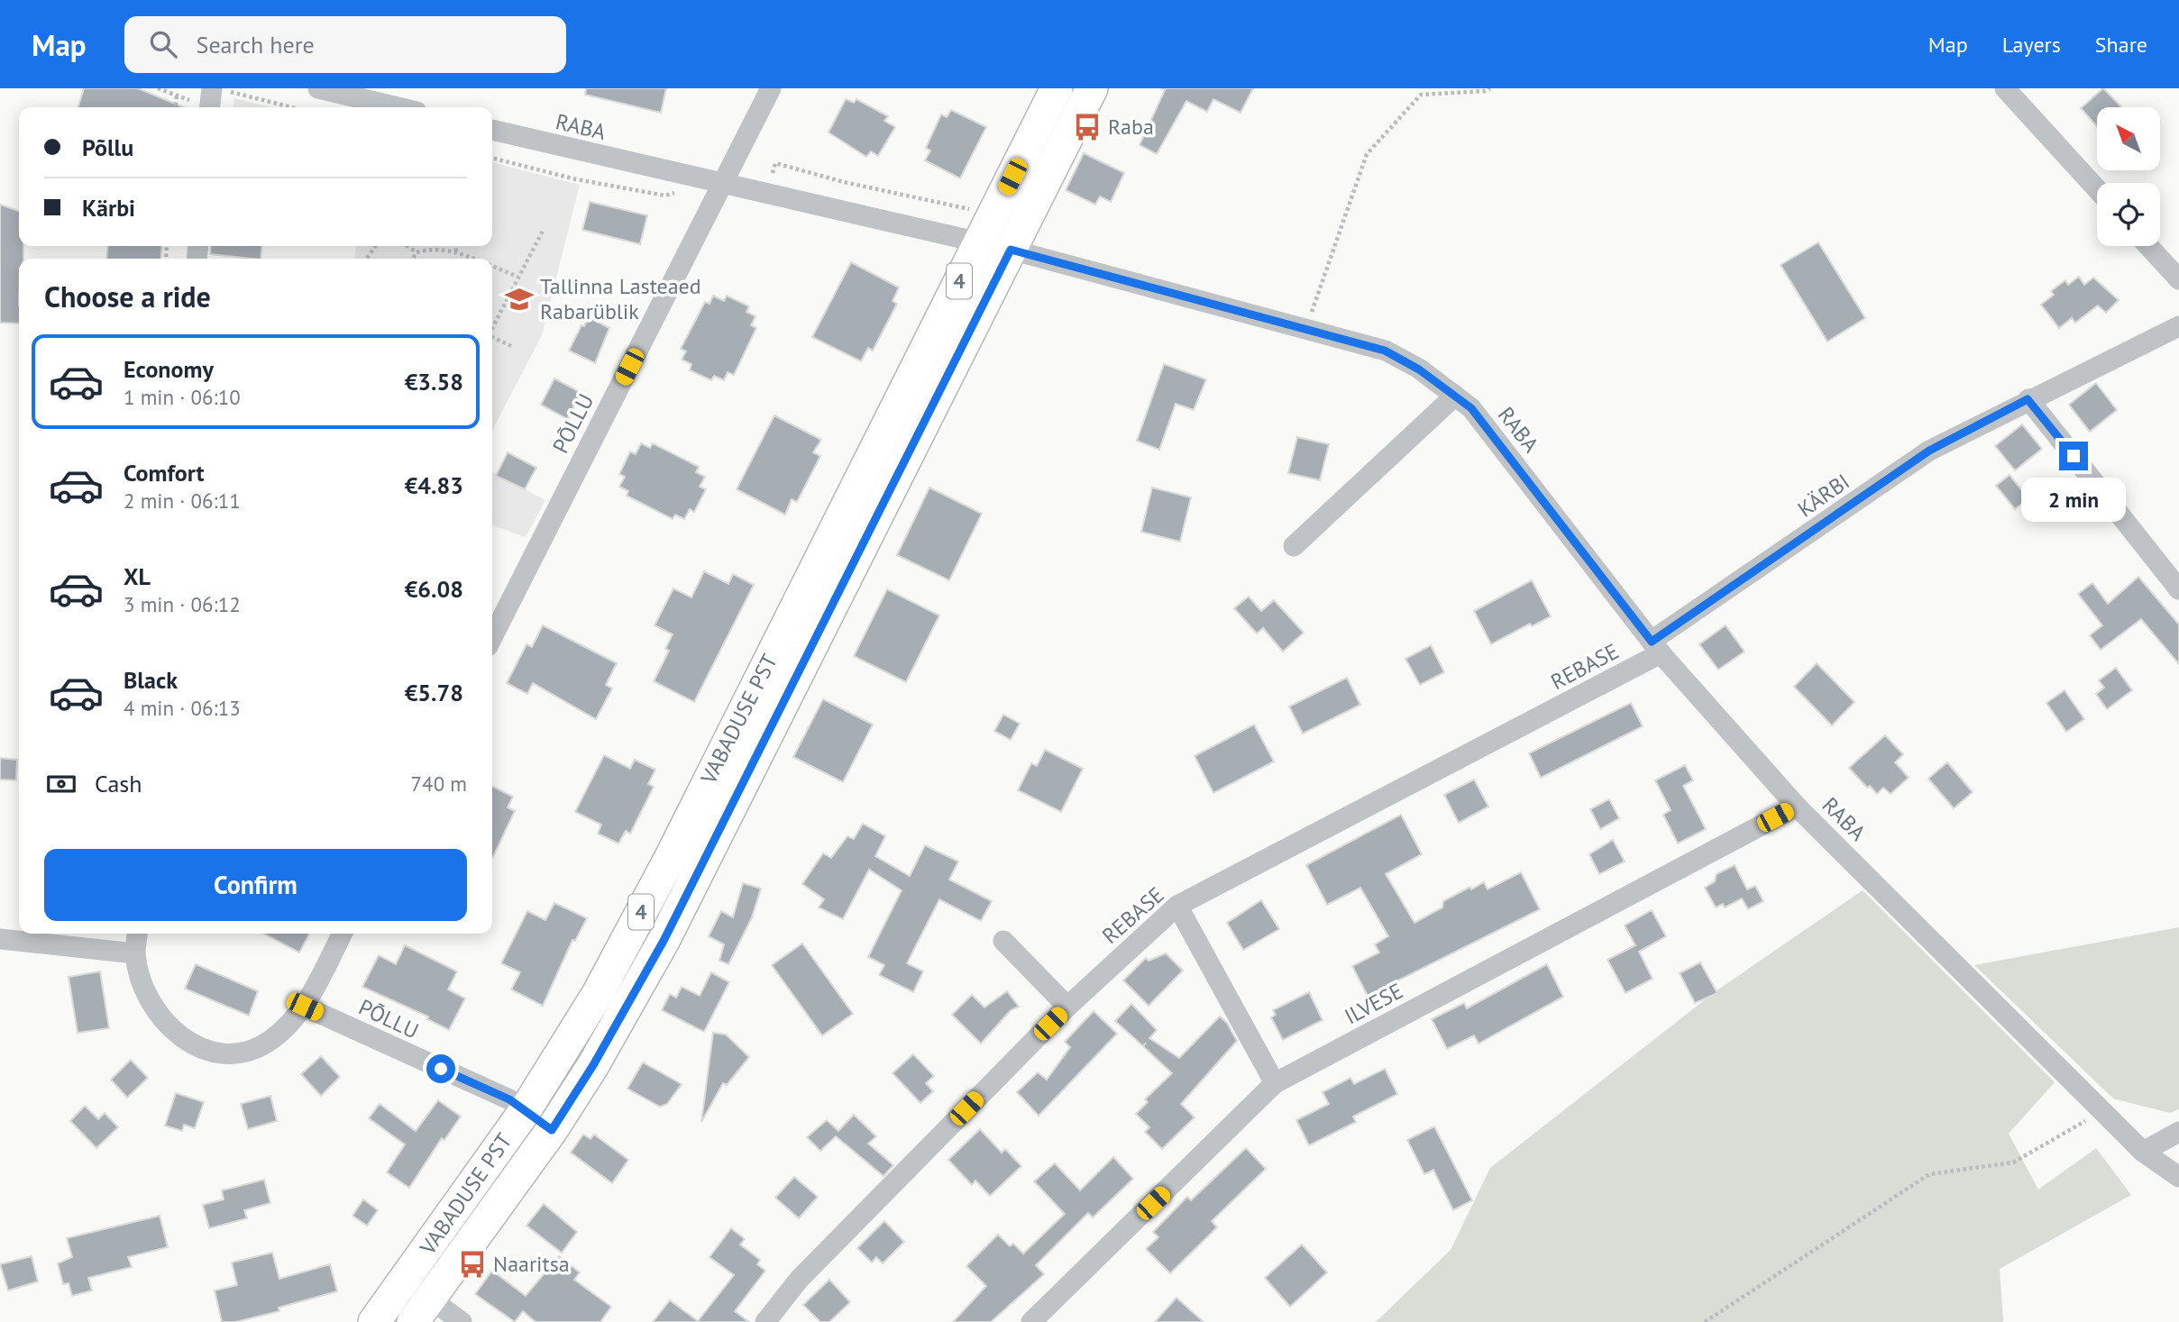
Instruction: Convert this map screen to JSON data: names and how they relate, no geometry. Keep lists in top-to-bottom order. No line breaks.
{"streets":{"highway":["4","VABADUSE PST"],"street":["RABA","PÕLLU","KÄRBI","REBASE","ILVESE"]},"crossings":[["RABA","PÕLLU"],["RABA","KÄRBI"],["RABA","REBASE"],["RABA","VABADUSE PST"],["RABA","ILVESE"],["PÕLLU","VABADUSE PST"],["KÄRBI","REBASE"]],"places":{"bus stop":["Raba","Naaritsa"],"school or university":["Tallinna Lasteaed Rabarüblik"]},"north":"top left","page":{"header":"Map","search":"Search here","nav":["Map","Layers","Share"],"banner":["Põllu","Kärbi"],"heading":"Choose a ride","list":[{"name":"Economy","note":"1 min · 06:10","value":"€3.58"},{"name":"Comfort","note":"2 min · 06:11","value":"€4.83"},{"name":"XL","note":"3 min · 06:12","value":"€6.08"},{"name":"Black","note":"4 min · 06:13","value":"€5.78"}],"bubble":"2 min","pay":["Cash","740 m"],"buttons":"Confirm"}}
